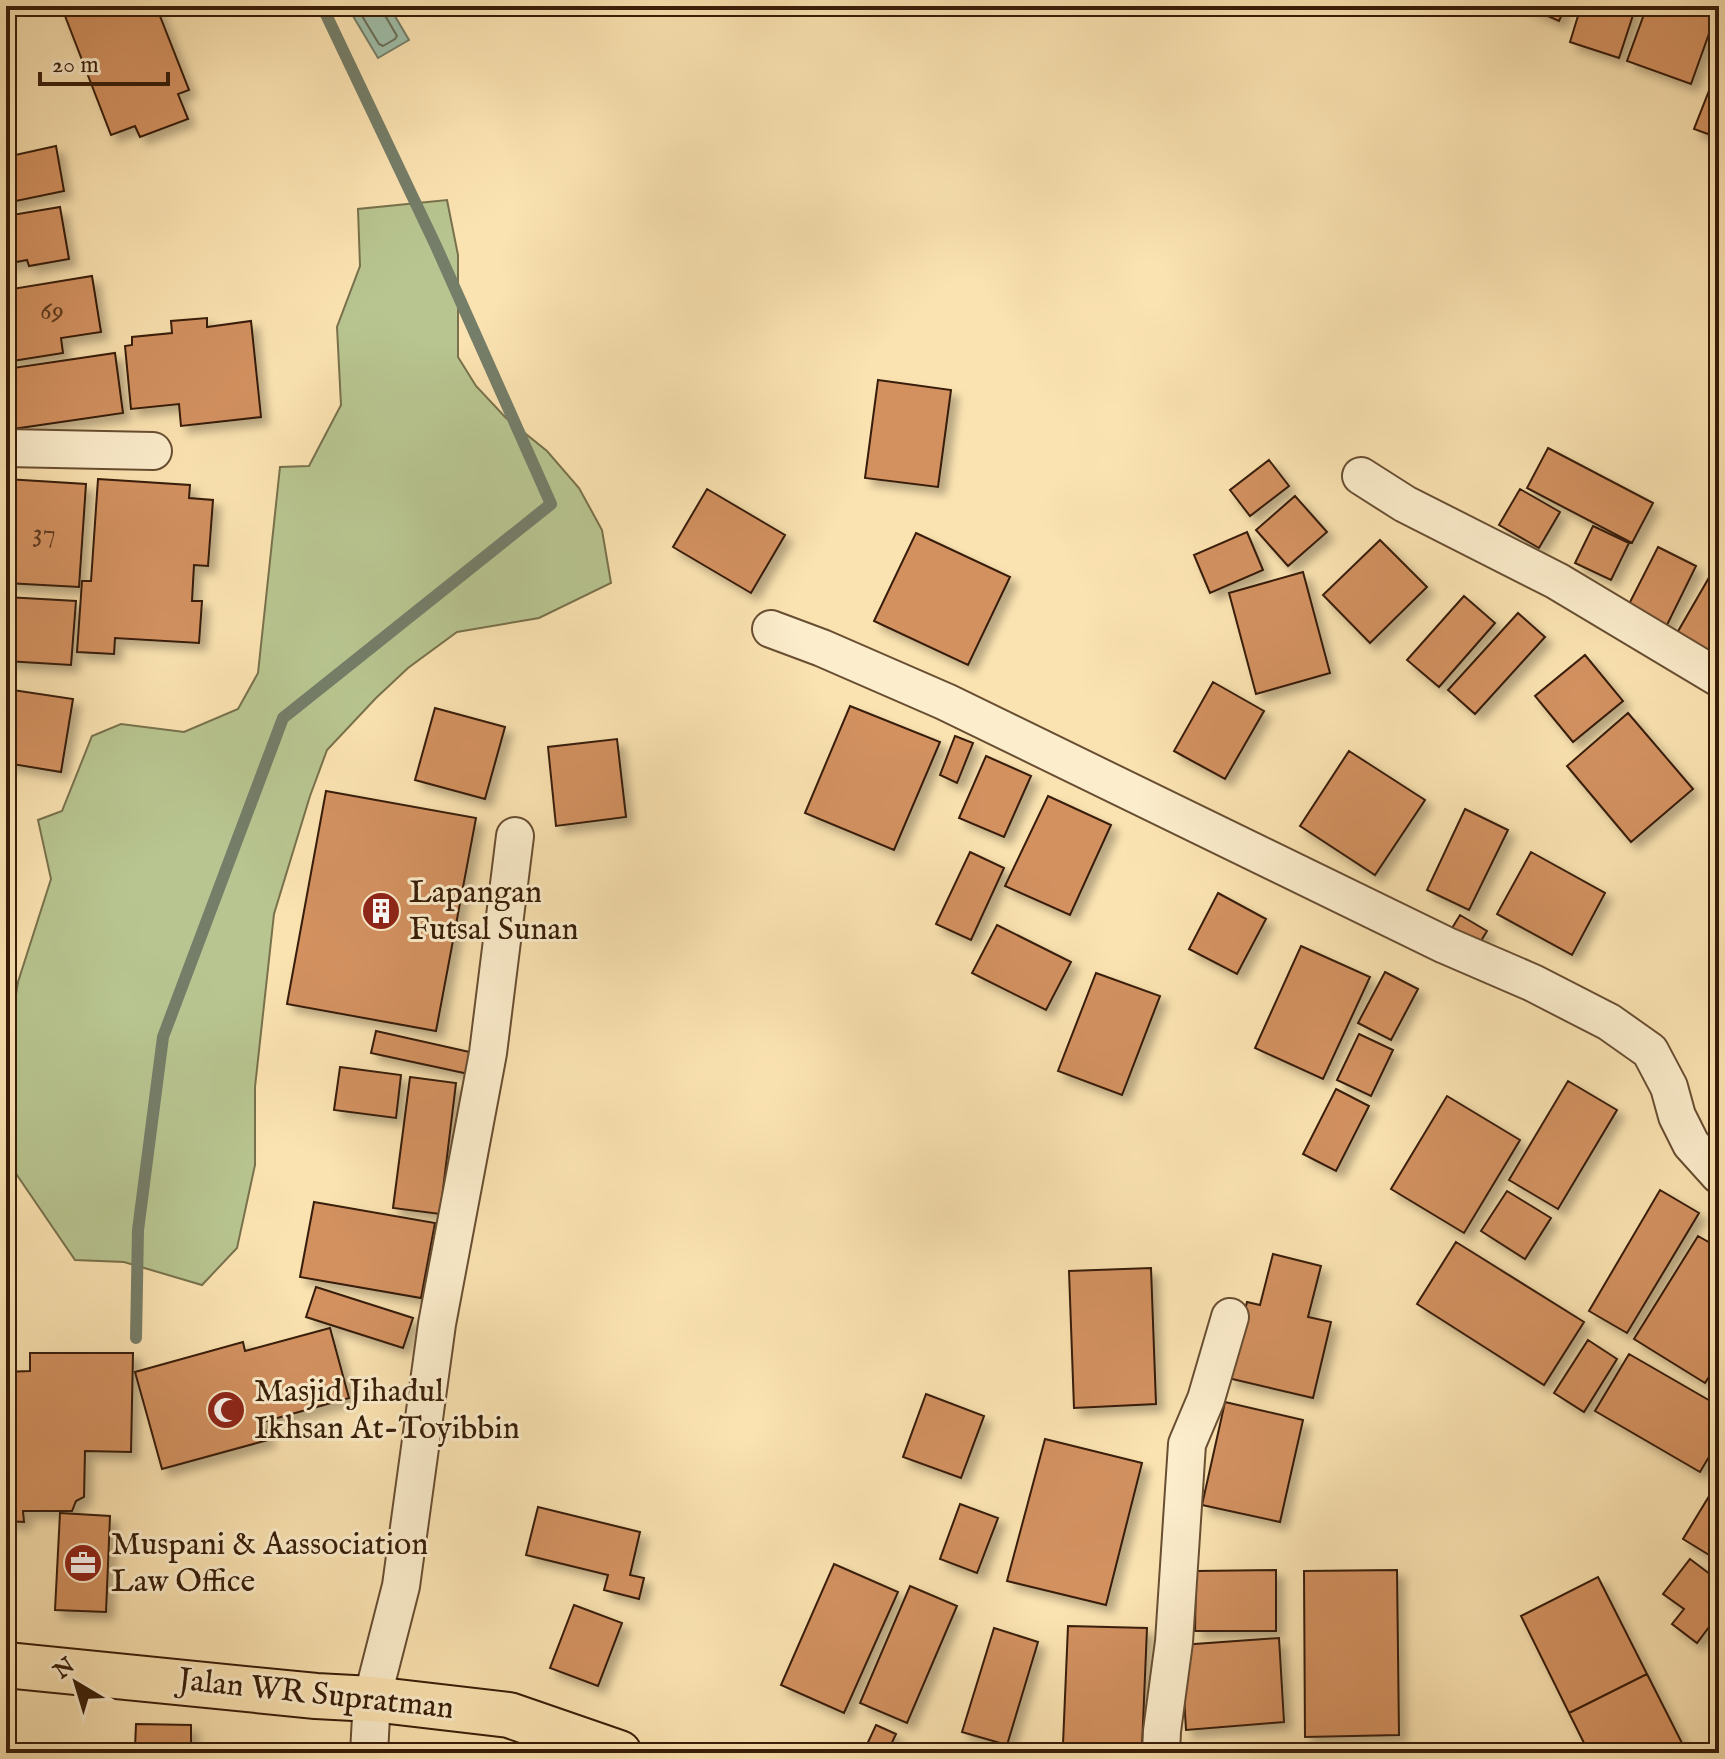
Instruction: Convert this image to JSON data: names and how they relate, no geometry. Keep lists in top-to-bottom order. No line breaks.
{"streets":{"highway":["Jalan WR Supratman"]},"places":{"building":["Lapangan Futsal Sunan"],"mosque":["Masjid Jihadul Ikhsan At-Toyibbin"],"office":["Muspani & Aassociation Law Office"]},"house_numbers":["69","37"],"scale_bar":"20 m","north":"top left"}
